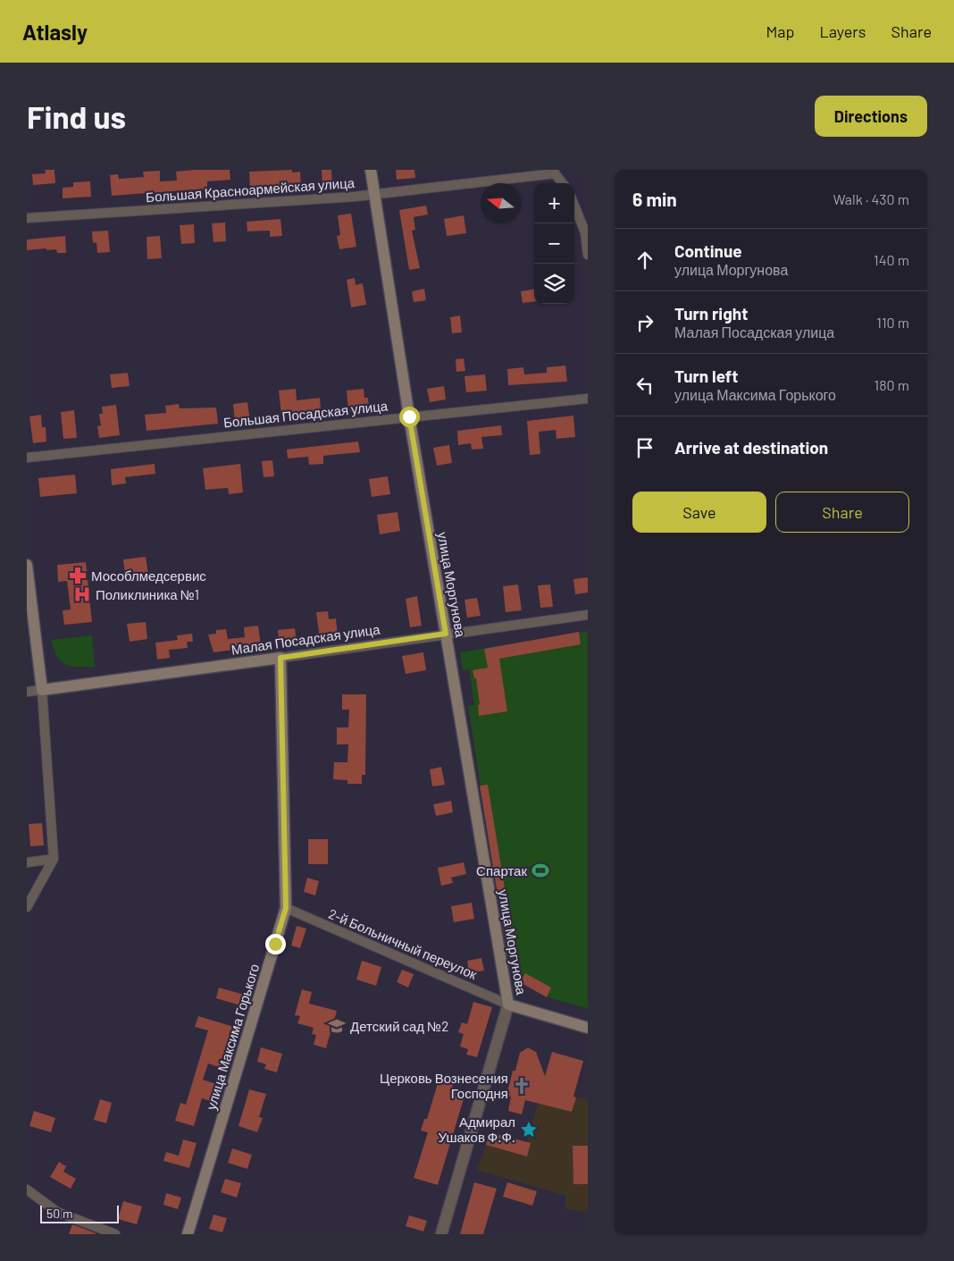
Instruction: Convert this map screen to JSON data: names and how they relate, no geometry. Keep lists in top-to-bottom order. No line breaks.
{"streets":{"main road":["улица Моргунова","Малая Посадская улица","улица Максима Горького"],"street":["Большая Красноармейская улица","Большая Посадская улица","2-й Больничный переулок"]},"crossings":[["Большая Красноармейская улица","улица Моргунова"],["Большая Посадская улица","улица Моргунова"],["улица Моргунова","Малая Посадская улица"],["улица Моргунова","2-й Больничный переулок"],["Малая Посадская улица","улица Максима Горького"],["2-й Больничный переулок","улица Максима Горького"]],"places":{"pharmacy":["Мособлмедсервис"],"hospital":["Поликлиника №1"],"sports":["Спартак"],"school or university":["Детский сад №2"],"church":["Церковь Вознесения Господня"],"place":["Адмирал Ушаков Ф.Ф."]},"scale_bar":"50 m","north":"left","page":{"header":"Atlasly","nav":["Map","Layers","Share"],"buttons":["Directions",["Save","Share"]],"title":"Find us","heading":["6 min","Walk · 430 m"],"map_buttons":["+","−"],"list":[["Continue","улица Моргунова","140 m"],["Turn right","Малая Посадская улица","110 m"],["Turn left","улица Максима Горького","180 m"],"Arrive at destination"],"scale":"50 m"}}
